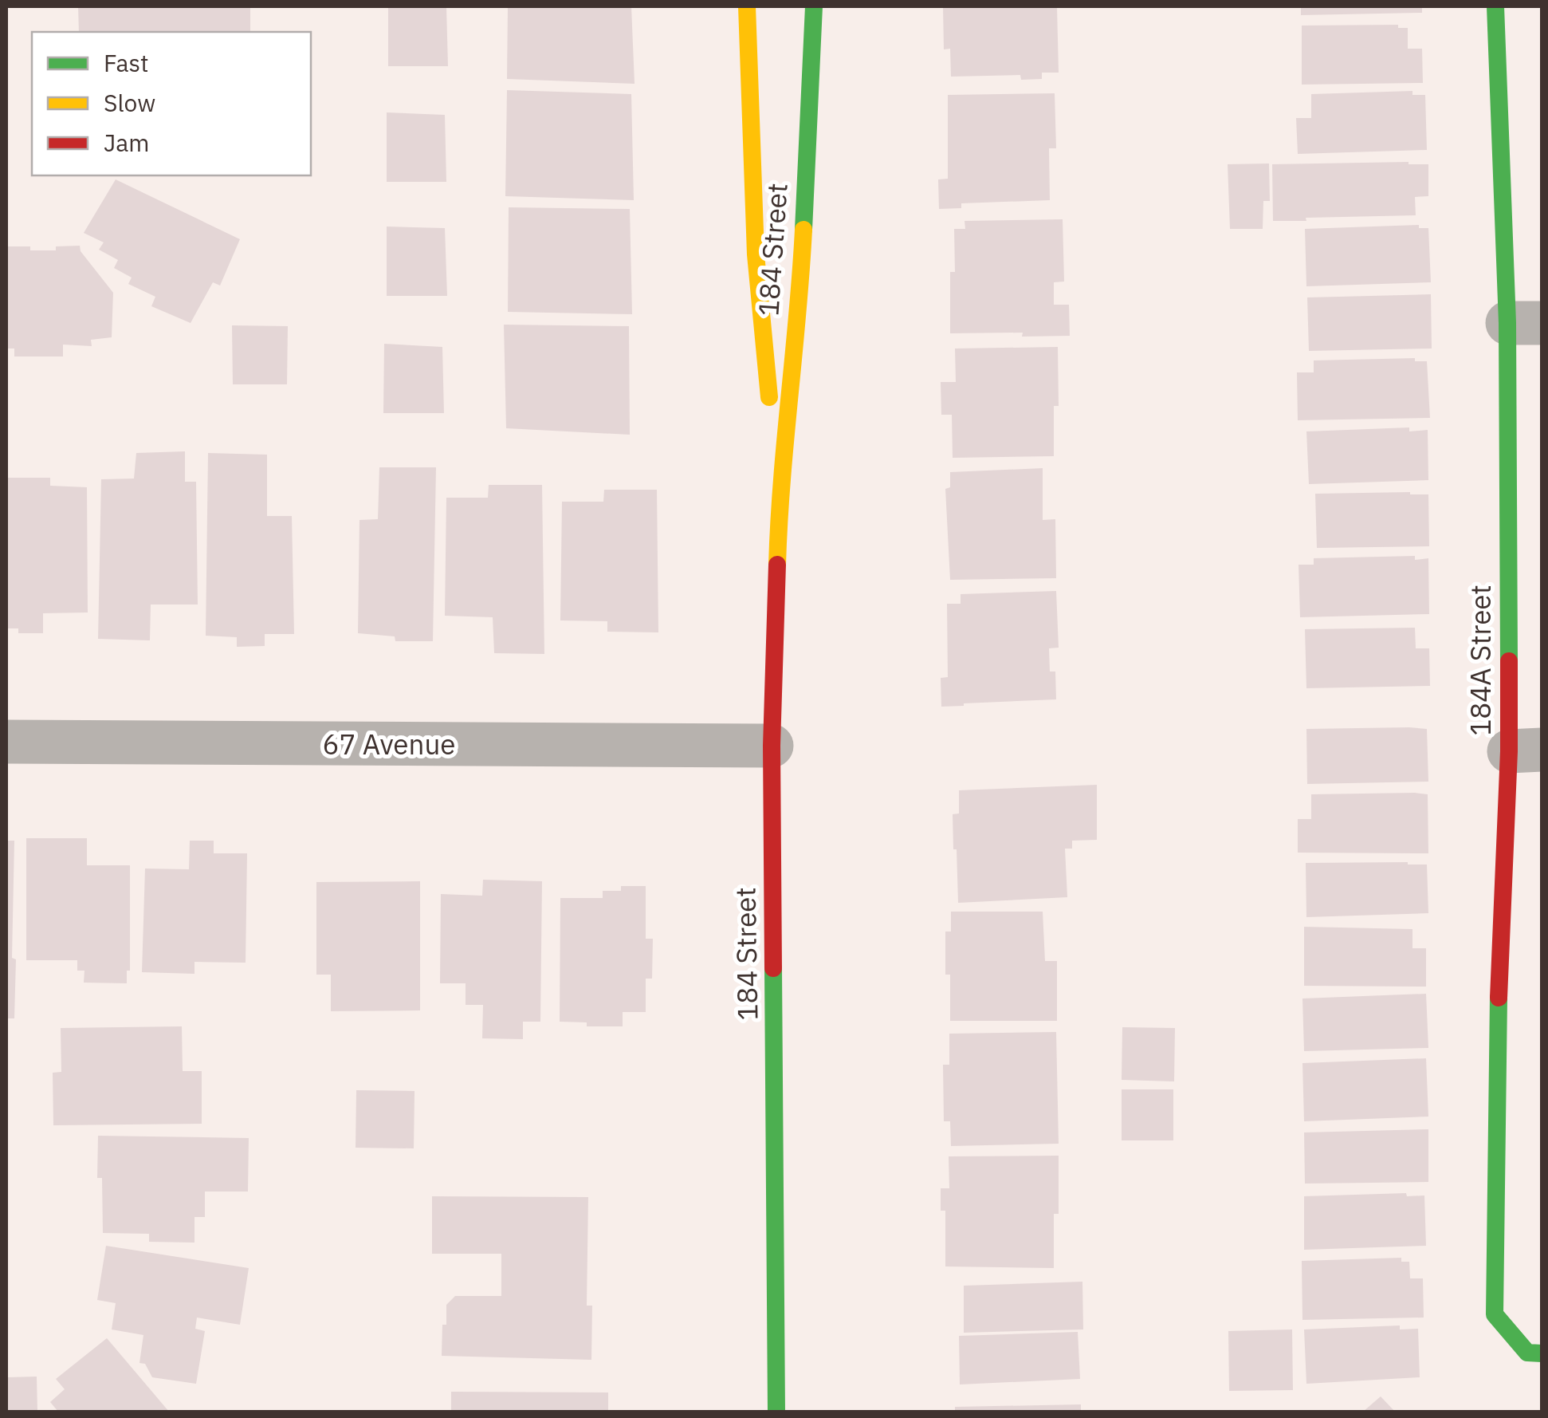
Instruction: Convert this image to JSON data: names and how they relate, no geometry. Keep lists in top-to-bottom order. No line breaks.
{"streets":{"main road":["184 Street","184A Street"],"street":["67 Avenue"]},"crossings":[["184 Street","67 Avenue"]],"legend":["Fast","Slow","Jam"]}
